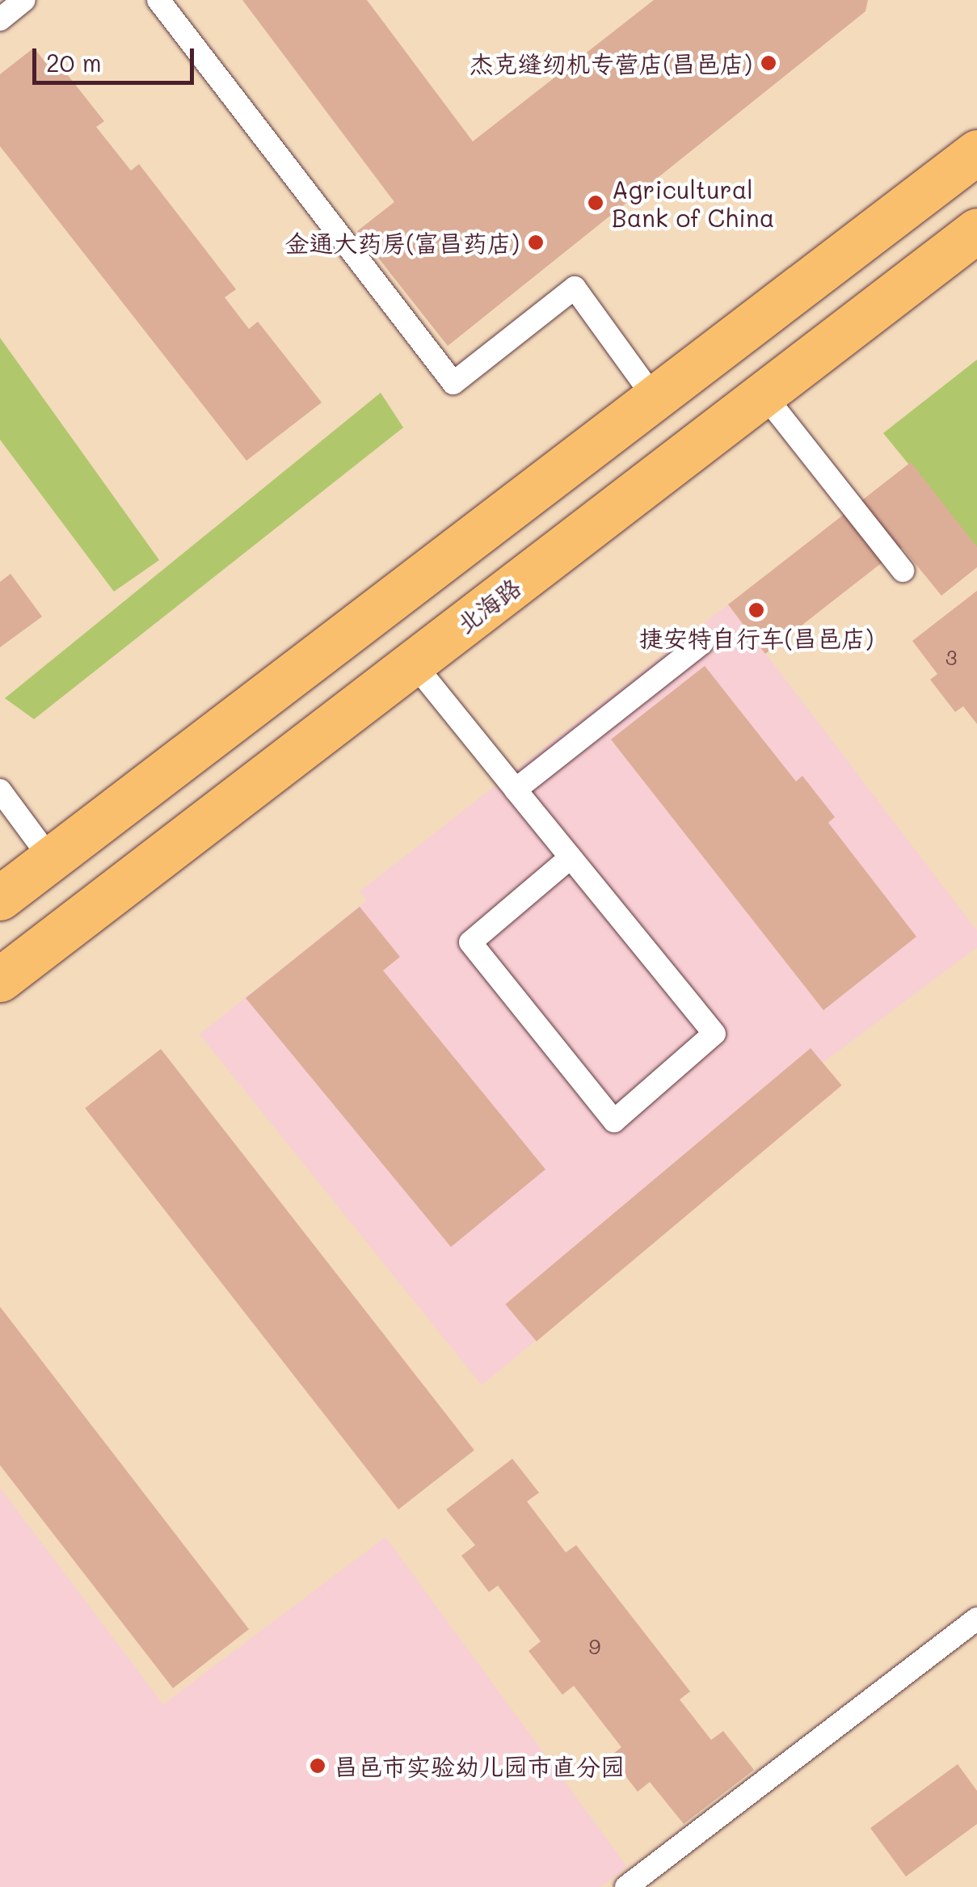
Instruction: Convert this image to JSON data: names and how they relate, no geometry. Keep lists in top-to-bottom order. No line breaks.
{"streets":{"main road":["北海路"]},"places":["杰克缝纫机专营店(昌邑店)","Agricultural Bank of China","金通大药房(富昌药店)","捷安特自行车(昌邑店)","昌邑市实验幼儿园市直分园"],"house_numbers":["3","9"],"scale_bar":"20 m"}
